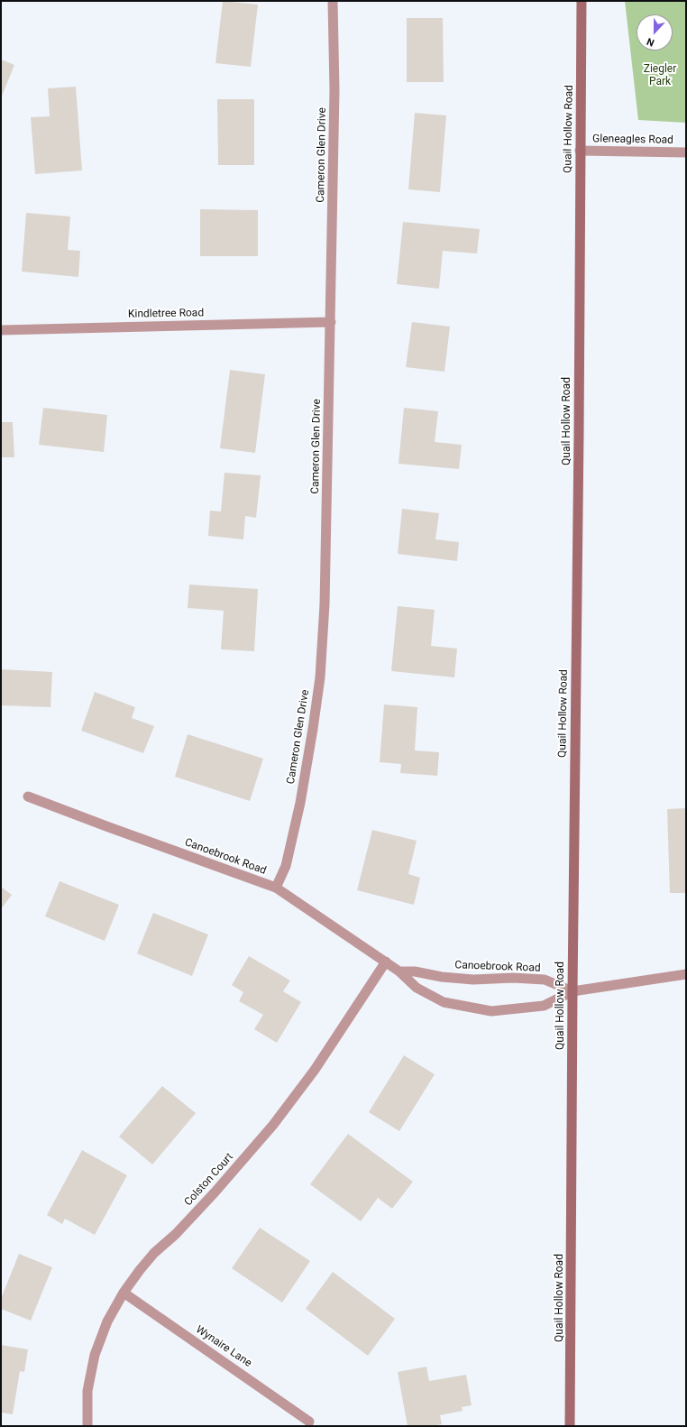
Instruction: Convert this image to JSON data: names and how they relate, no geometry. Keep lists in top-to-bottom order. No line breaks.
{"streets":{"main road":["Quail Hollow Road"],"street":["Gleneagles Road","Cameron Glen Drive","Kindletree Road","Canoebrook Road","Colston Court","Wynaire Lane"]},"crossings":[["Quail Hollow Road","Gleneagles Road"],["Quail Hollow Road","Canoebrook Road"],["Cameron Glen Drive","Kindletree Road"],["Cameron Glen Drive","Canoebrook Road"],["Canoebrook Road","Colston Court"],["Colston Court","Wynaire Lane"]],"parks":["Ziegler Park"],"north":"bottom"}
